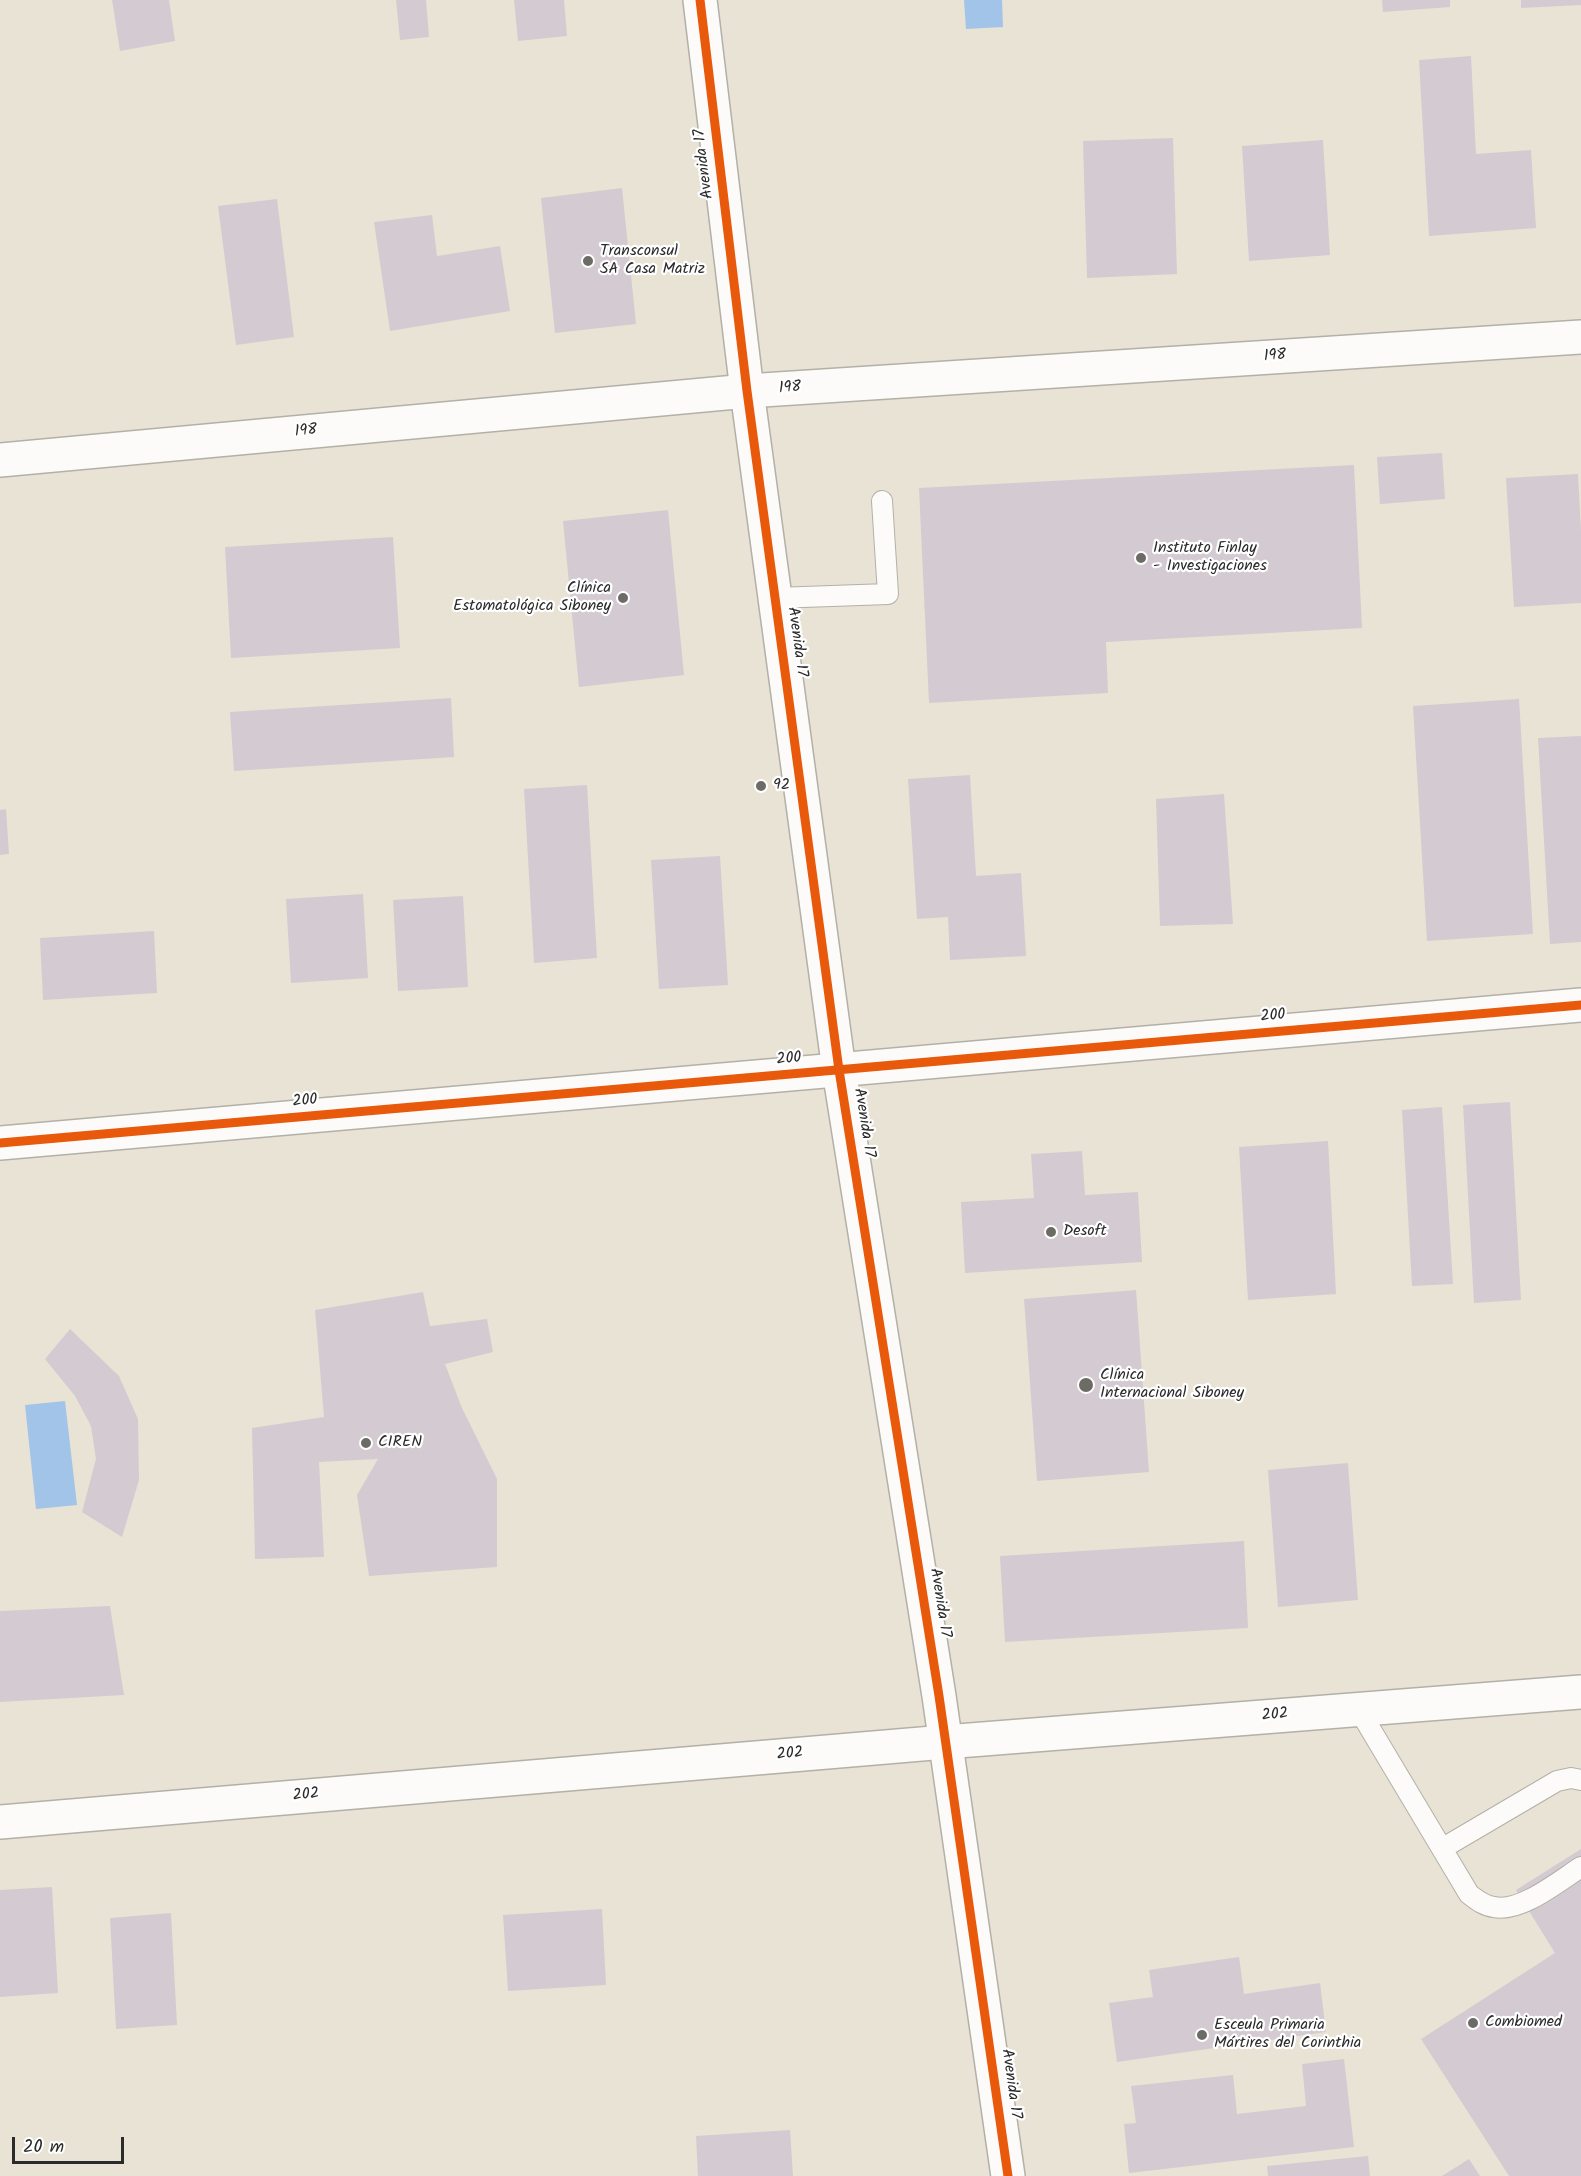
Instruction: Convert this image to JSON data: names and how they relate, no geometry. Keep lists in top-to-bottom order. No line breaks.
{"streets":{"street":["Avenida 17","198","200","202"]},"crossings":[["Avenida 17","198"],["Avenida 17","200"],["Avenida 17","202"]],"places":["Transconsul SA Casa Matriz","Instituto Finlay - Investigaciones","Clínica Estomatológica Siboney","92","Desoft","Clínica Internacional Siboney","CIREN","Combiomed","Esceula Primaria Mártires del Corinthia"],"scale_bar":"20 m"}
